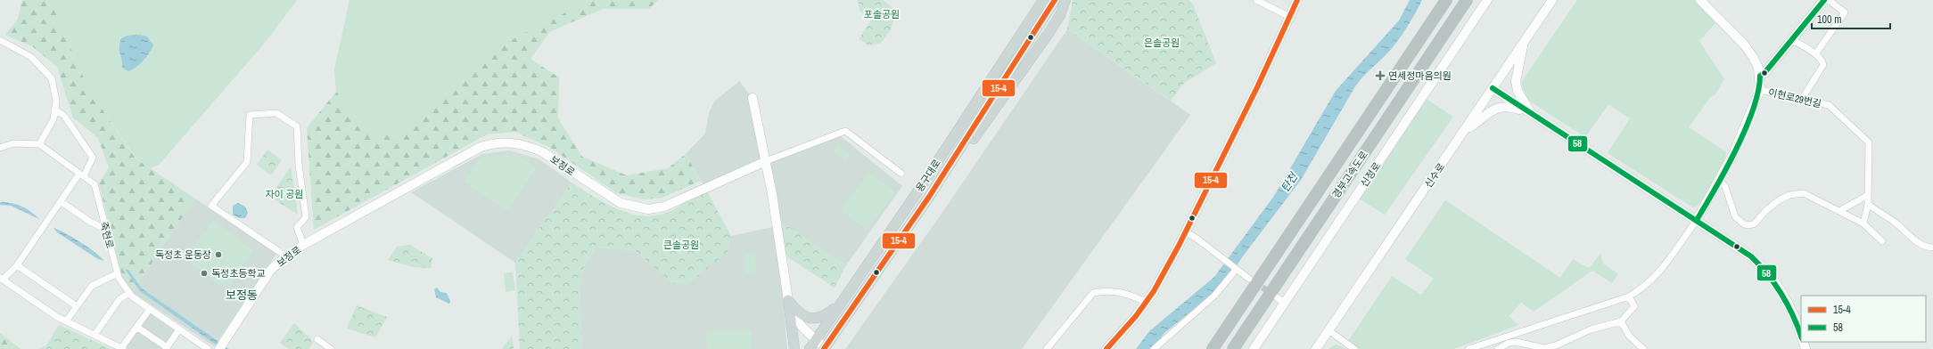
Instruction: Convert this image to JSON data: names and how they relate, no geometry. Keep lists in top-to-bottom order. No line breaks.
{"streets":{"highway":["경부고속도로"],"main road":["용구대로"],"street":["이현로29번길","보정로","신정로","신수로","죽현로"]},"districts":["보정동"],"water":["탄천"],"parks":["포솔공원","은솔공원","자이 공원","큰솔공원"],"places":{"health":["연세정마음의원"],"other":["독정초 운동장","독정초등학교"]},"lines":["transit line 15-4","transit line 58"],"legend":["15-4","58"],"scale_bar":"100 m"}
